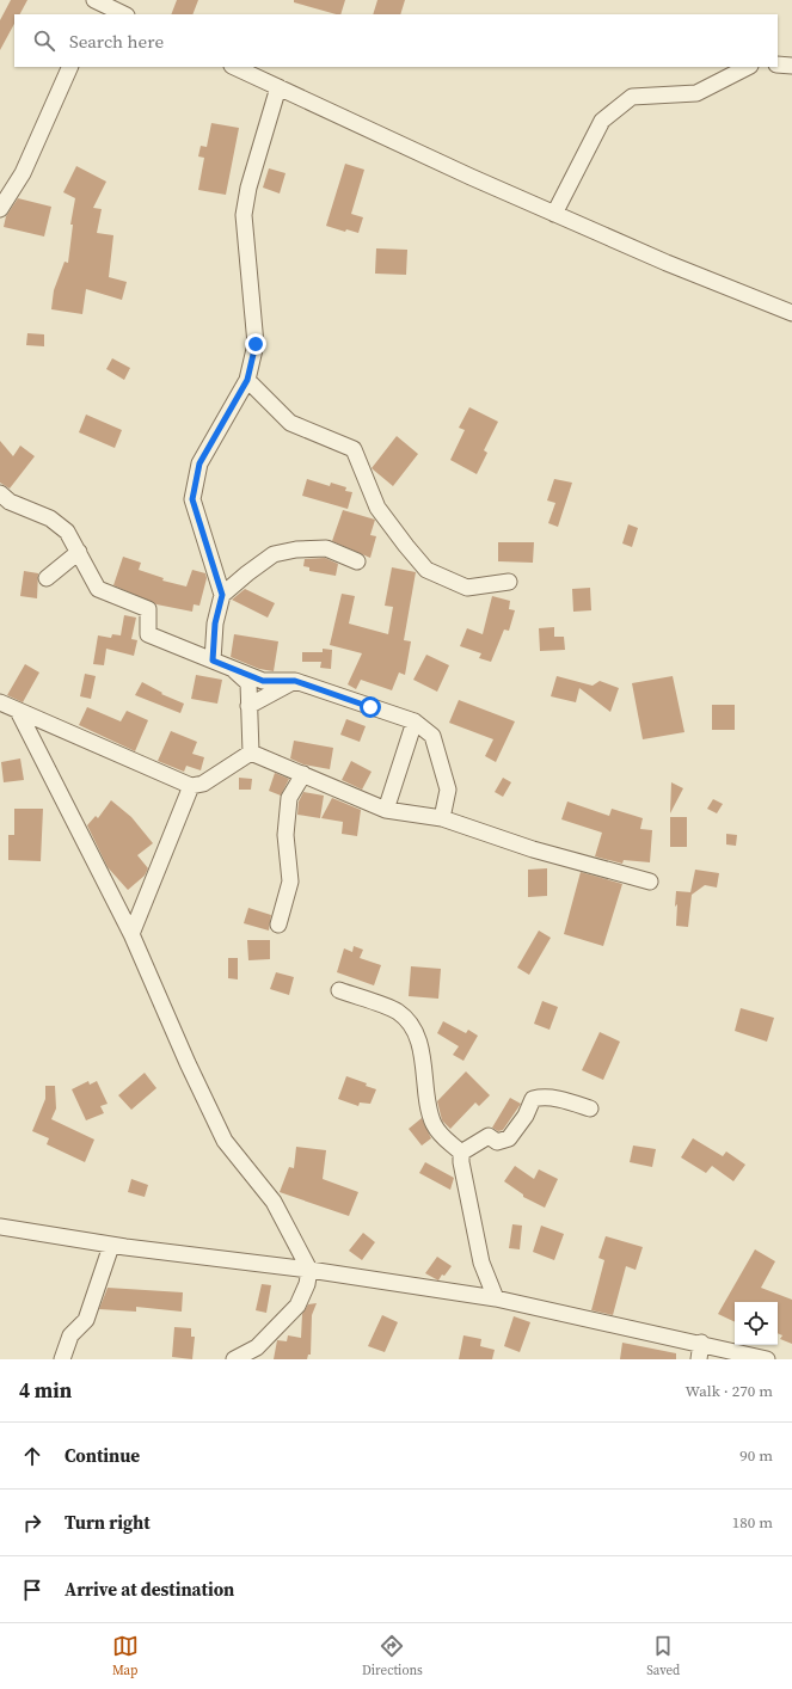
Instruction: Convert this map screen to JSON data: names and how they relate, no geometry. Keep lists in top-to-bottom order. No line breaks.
{"page":{"search":"Search here","heading":["4 min","Walk · 270 m"],"list":[["Continue","90 m"],["Turn right","180 m"],"Arrive at destination"],"nav":["Map","Directions","Saved"]}}
